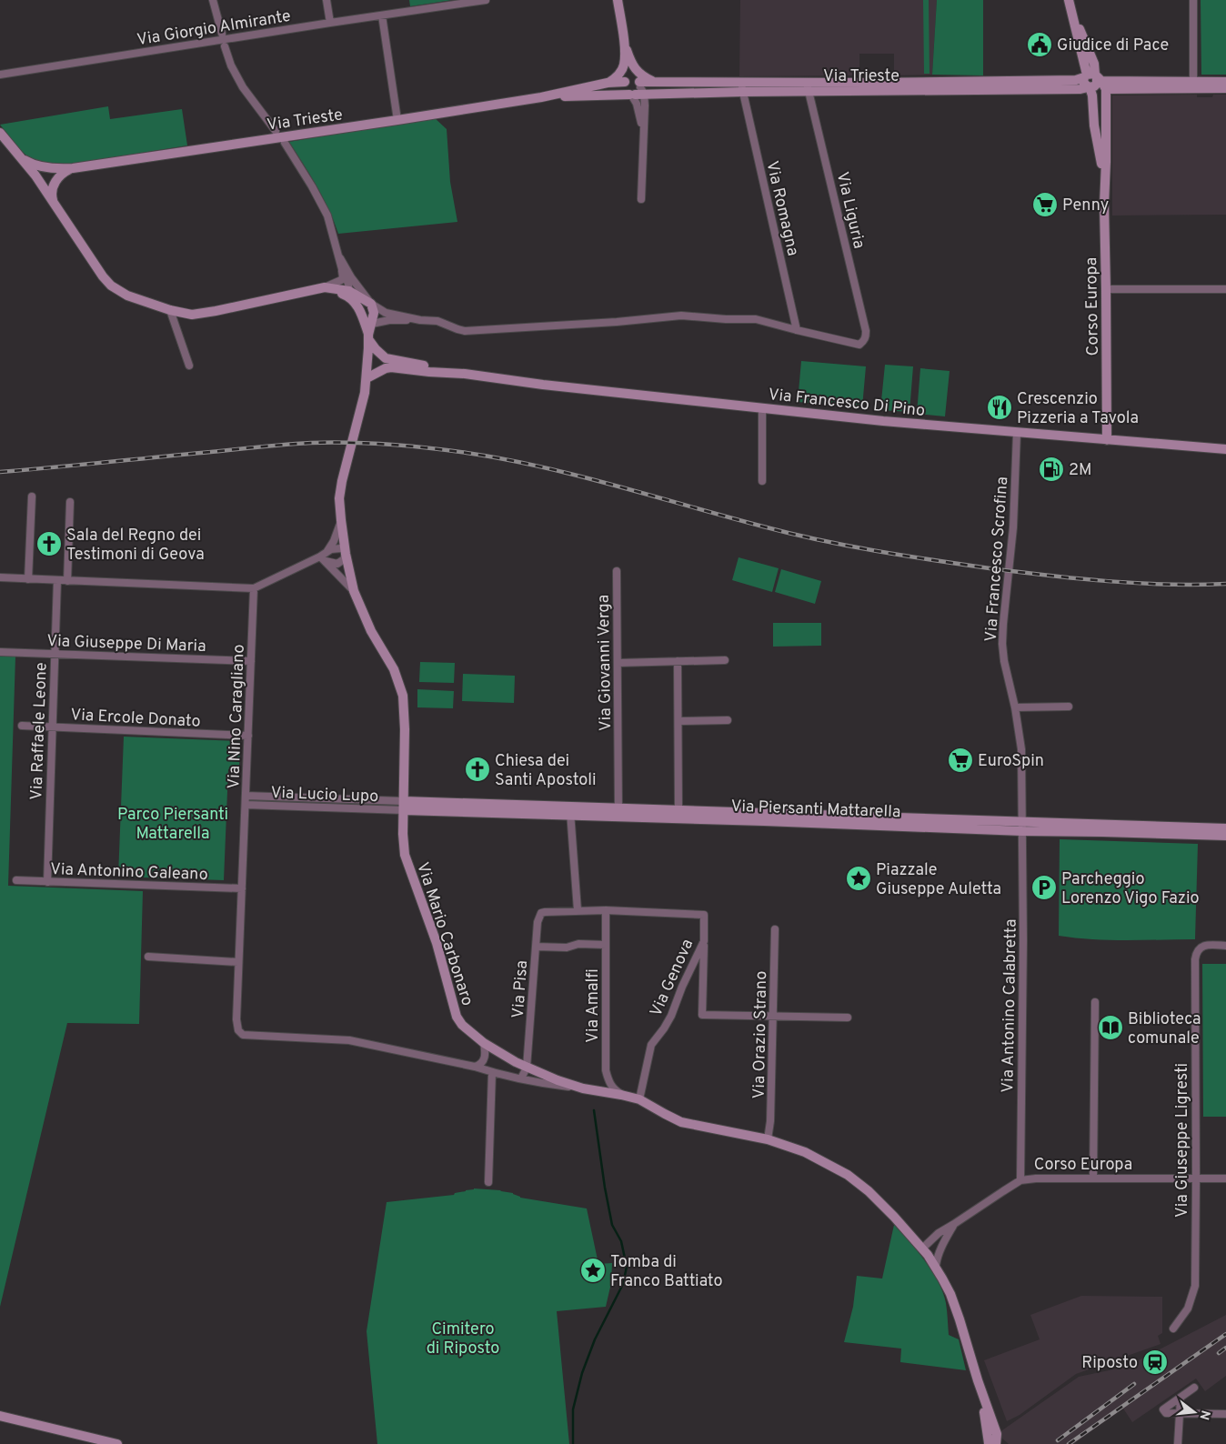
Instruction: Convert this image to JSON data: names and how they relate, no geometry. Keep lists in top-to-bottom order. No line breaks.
{"streets":{"street":["Via Giorgio Almirante","Via Trieste","Via Romagna","Via Liguria","Corso Europa","Via Francesco Di Pino","Via Francesco Scrofina","Via Giuseppe Di Maria","Via Giovanni Verga","Via Nino Caragliano","Via Ercole Donato","Via Raffaele Leone","Via Lucio Lupo","Via Piersanti Mattarella","Via Antonino Galeano","Via Mario Carbonaro","Via Genova","Via Pisa","Via Amalfi","Via Antonino Calabretta","Via Orazio Strano","Via Giuseppe Ligresti"]},"crossings":[["Via Trieste","Via Romagna"],["Via Trieste","Via Liguria"],["Via Romagna","Via Liguria"],["Corso Europa","Via Francesco Di Pino"],["Corso Europa","Via Mario Carbonaro"],["Corso Europa","Via Antonino Calabretta"],["Corso Europa","Via Giuseppe Ligresti"],["Via Francesco Di Pino","Via Francesco Scrofina"],["Via Francesco Scrofina","Via Piersanti Mattarella"],["Via Francesco Scrofina","Via Antonino Calabretta"],["Via Giuseppe Di Maria","Via Nino Caragliano"],["Via Giuseppe Di Maria","Via Raffaele Leone"],["Via Giovanni Verga","Via Piersanti Mattarella"],["Via Nino Caragliano","Via Ercole Donato"],["Via Nino Caragliano","Via Lucio Lupo"],["Via Nino Caragliano","Via Antonino Galeano"],["Via Ercole Donato","Via Raffaele Leone"],["Via Raffaele Leone","Via Antonino Galeano"],["Via Lucio Lupo","Via Piersanti Mattarella"],["Via Lucio Lupo","Via Mario Carbonaro"],["Via Piersanti Mattarella","Via Mario Carbonaro"],["Via Piersanti Mattarella","Via Antonino Calabretta"],["Via Mario Carbonaro","Via Genova"],["Via Mario Carbonaro","Via Pisa"],["Via Mario Carbonaro","Via Amalfi"],["Via Mario Carbonaro","Via Orazio Strano"],["Via Genova","Via Pisa"],["Via Genova","Via Amalfi"]],"parks":["Parco Piersanti Mattarella","Cimitero di Riposto"],"places":{"public building":["Giudice di Pace"],"supermarket":["Penny","EuroSpin"],"restaurant":["Crescenzio Pizzeria a Tavola"],"fuel station":["2M"],"church":["Sala del Regno dei Testimoni di Geova","Chiesa dei Santi Apostoli"],"place":["Piazzale Giuseppe Auletta","Tomba di Franco Battiato"],"parking":["Parcheggio Lorenzo Vigo Fazio"],"library":["Biblioteca comunale"],"station":["Riposto"]},"north":"right"}
